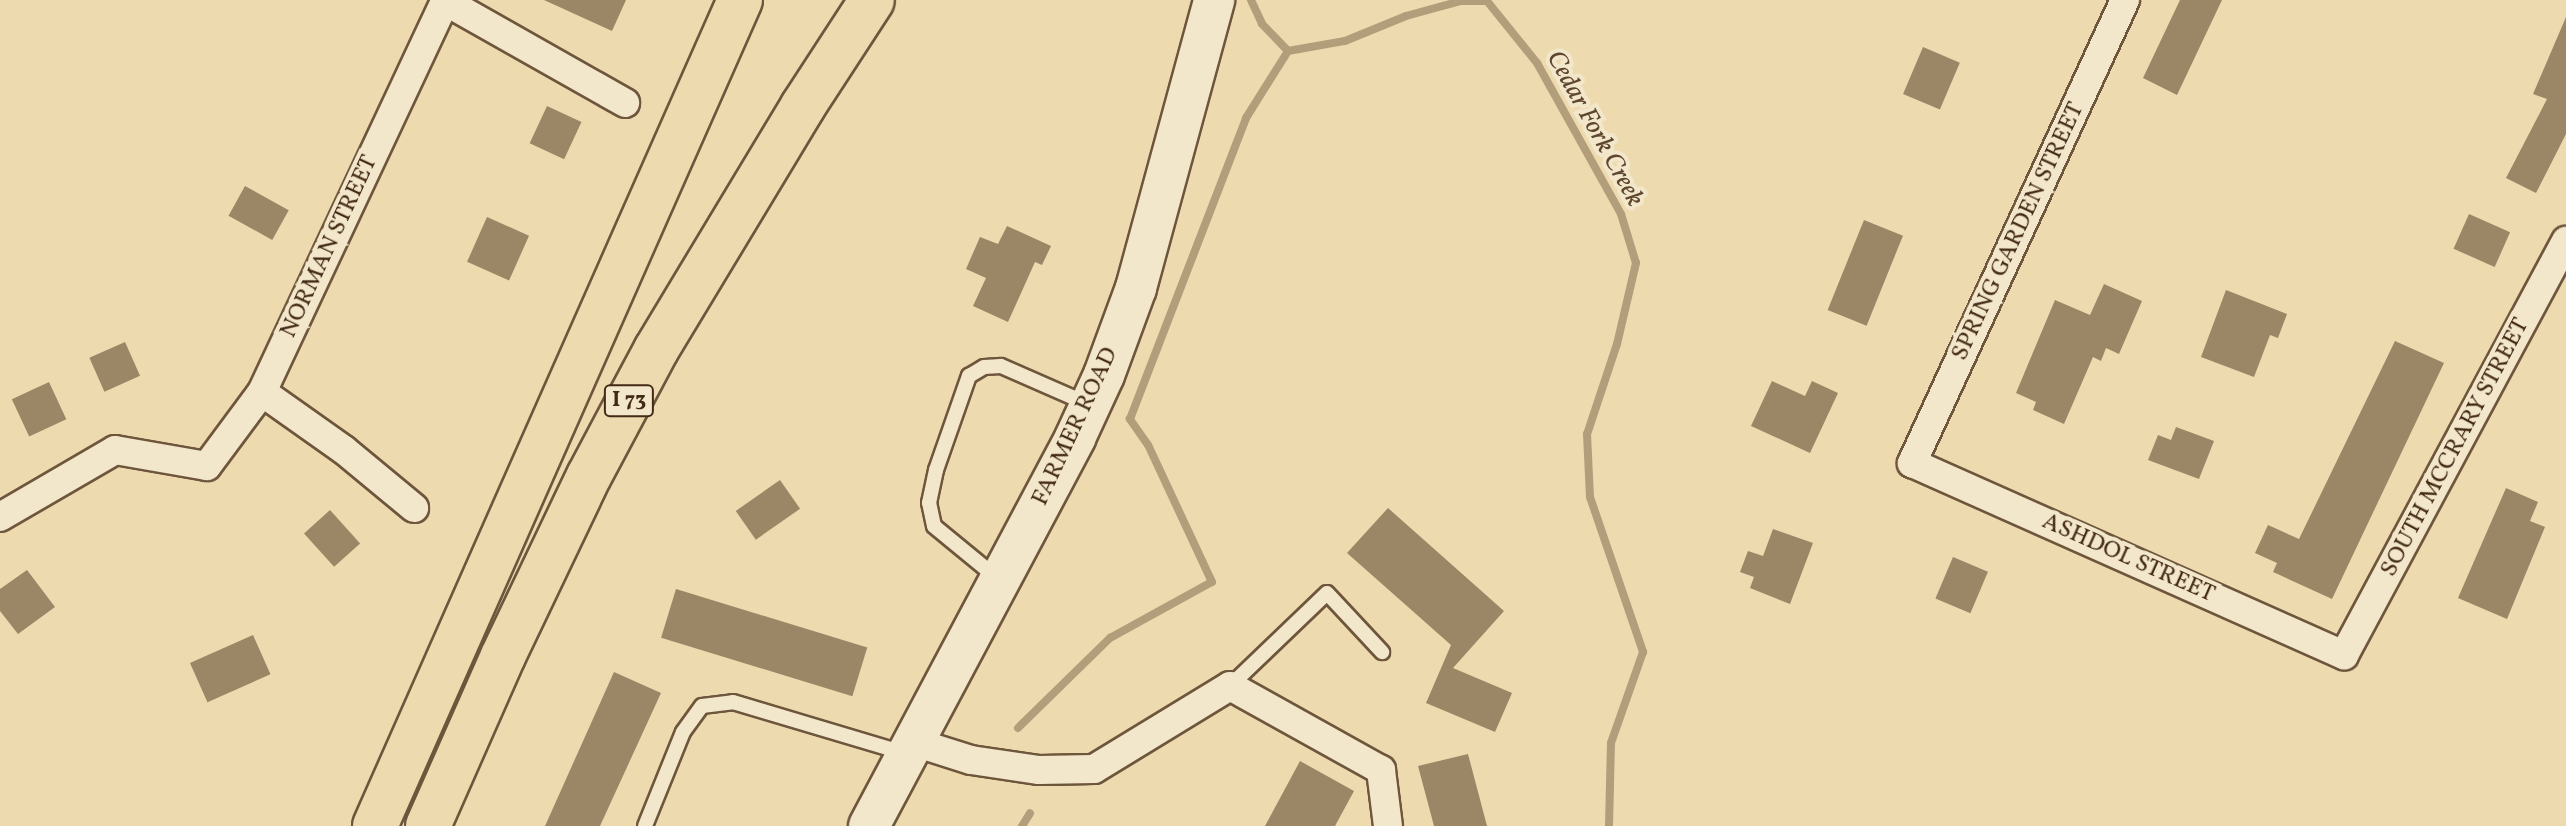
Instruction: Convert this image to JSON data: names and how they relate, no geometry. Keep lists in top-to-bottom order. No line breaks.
{"streets":{"highway":["I 73"],"street":["SPRING GARDEN STREET","NORMAN STREET","FARMER ROAD","SOUTH MCCRARY STREET","ASHDOL STREET"]},"crossings":[["SPRING GARDEN STREET","ASHDOL STREET"],["SOUTH MCCRARY STREET","ASHDOL STREET"]],"water":["Cedar Fork Creek"]}
